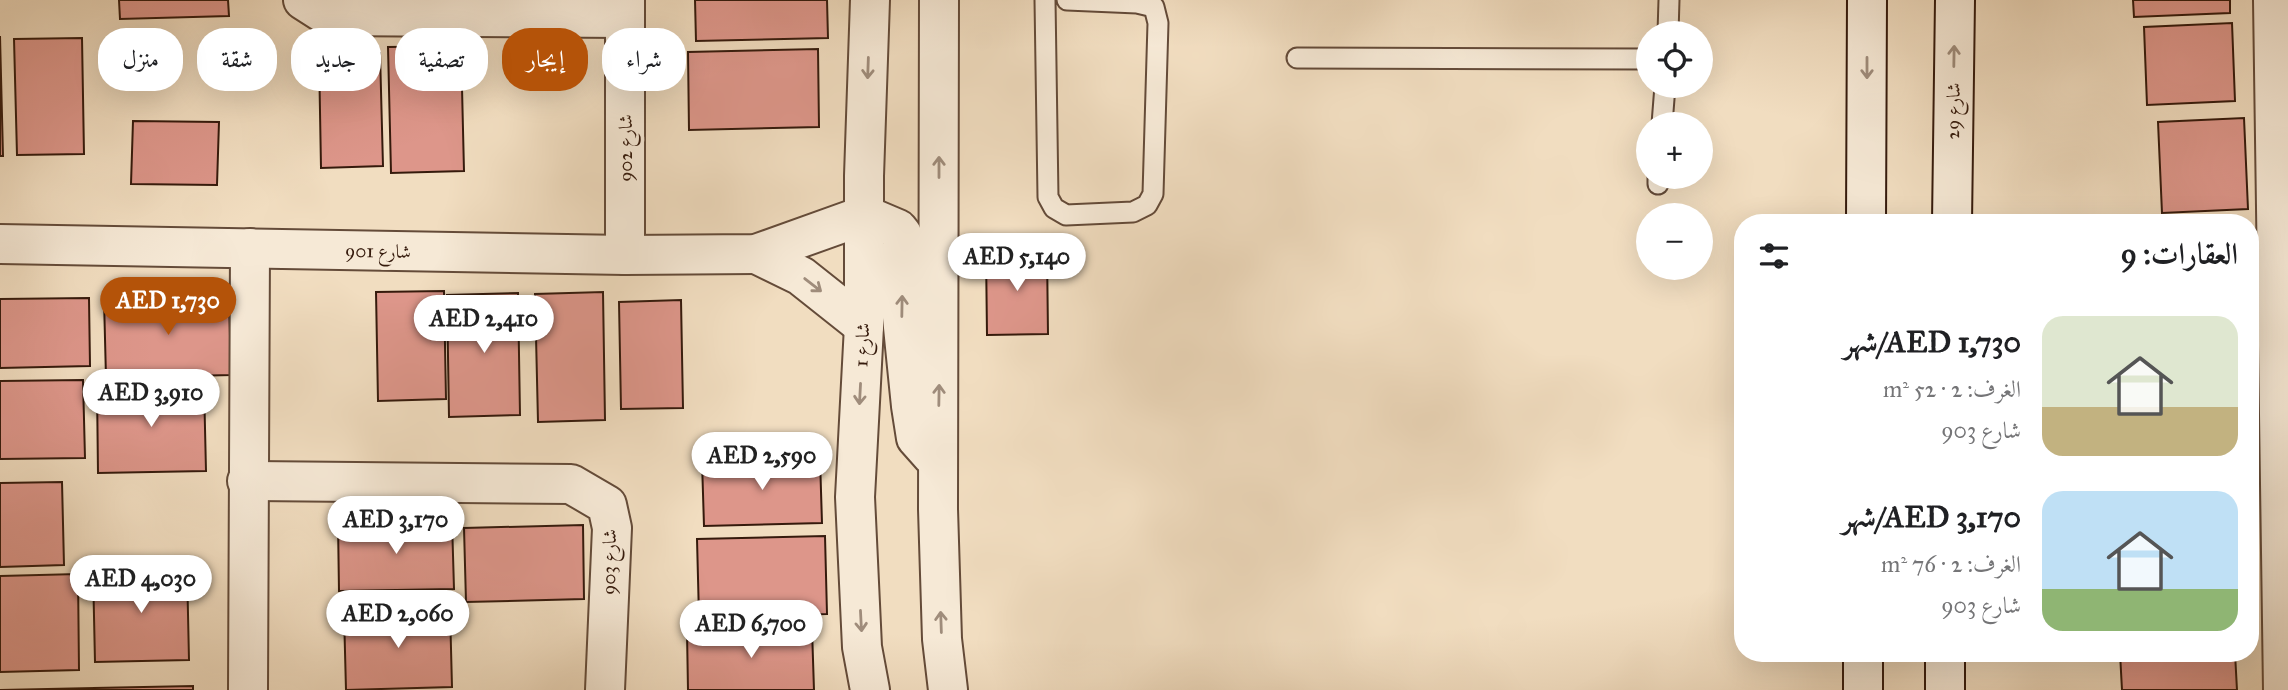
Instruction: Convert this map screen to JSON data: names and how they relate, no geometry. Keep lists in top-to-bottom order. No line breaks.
{"streets":{"street":["شارع 29","شارع 902","شارع 901","شارع 1","شارع 903"]},"crossings":[["شارع 902","شارع 901"],["شارع 901","شارع 1"]],"page":{"map_buttons":["+","−"],"chip":["شراء","إيجار","تصفية","جديد","شقة","منزل"],"heading":"العقارات: 9","price":["AED 5,140","AED 1,730","AED 2,410","AED 3,910","AED 2,590","AED 3,170","AED 4,030","AED 2,060","AED 6,700"],"list":[{"name":"AED 1,730/شهر","note":"الغرف: 2 · 52 m² · شارع 903"},{"name":"AED 3,170/شهر","note":"الغرف: 2 · 76 m² · شارع 903"}]}}
